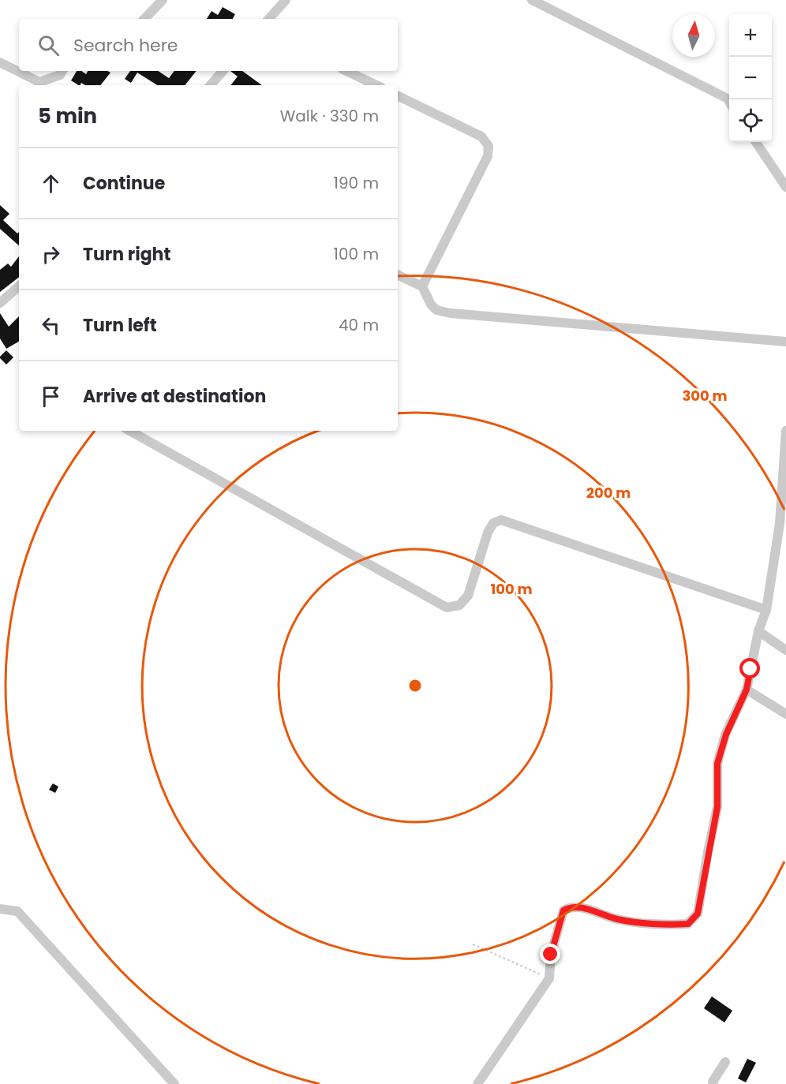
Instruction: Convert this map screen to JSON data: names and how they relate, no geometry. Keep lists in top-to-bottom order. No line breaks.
{"north":"top","page":{"map_buttons":["+","−"],"search":"Search here","heading":["5 min","Walk · 330 m"],"list":[["Continue","190 m"],["Turn right","100 m"],["Turn left","40 m"],"Arrive at destination"]},"rings":["300 m","200 m","100 m"]}
